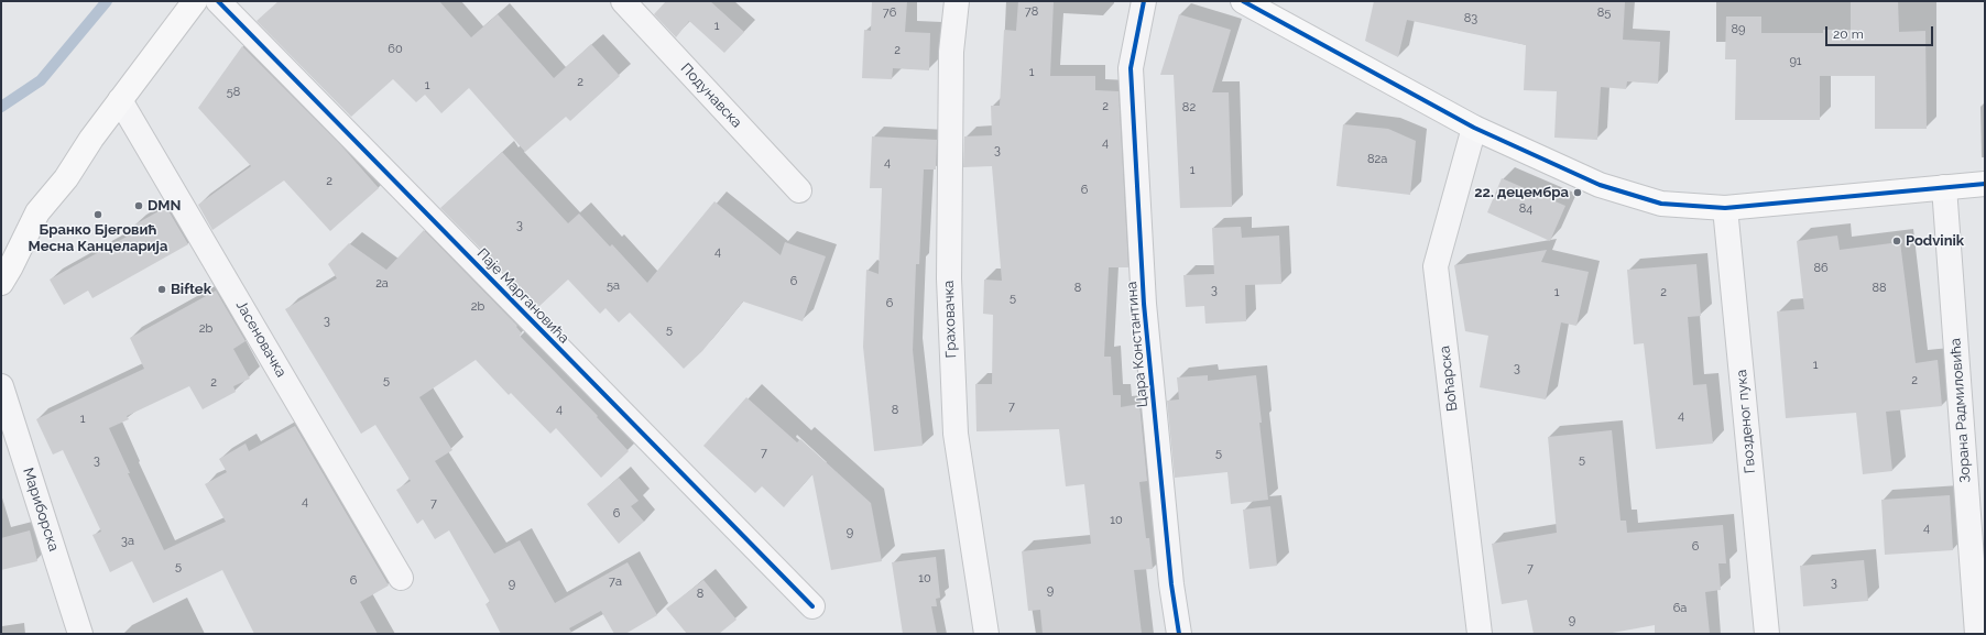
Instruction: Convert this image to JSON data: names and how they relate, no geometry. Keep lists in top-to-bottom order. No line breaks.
{"streets":{"street":["Подунавска","Паје Маргановића","Граховачка","Јасеновачка","Цара Константина","Воћарска","Зорана Радмиловића","Гвозденог пука","Мариборска"]},"places":["22. децембра","DMN","Бранко Бјеговић Месна Канцеларија","Podvinik","Biftek"],"house_numbers":["78","76","85","83","1","89","60","2","91","1","2","1","58","2","82","4","3","82a","4","1","2","6","84","3","4","86","6","2a","5a","8","88","3","1","2","5","6","2b","3","2b","5","1","3","5","2","2","7","4","8","4","1","7","5","5","3","4","7","6","10","4","9","3a","6","5","7","10","6","7a","3","9","9","8","6a","9"],"scale_bar":"20 m"}
